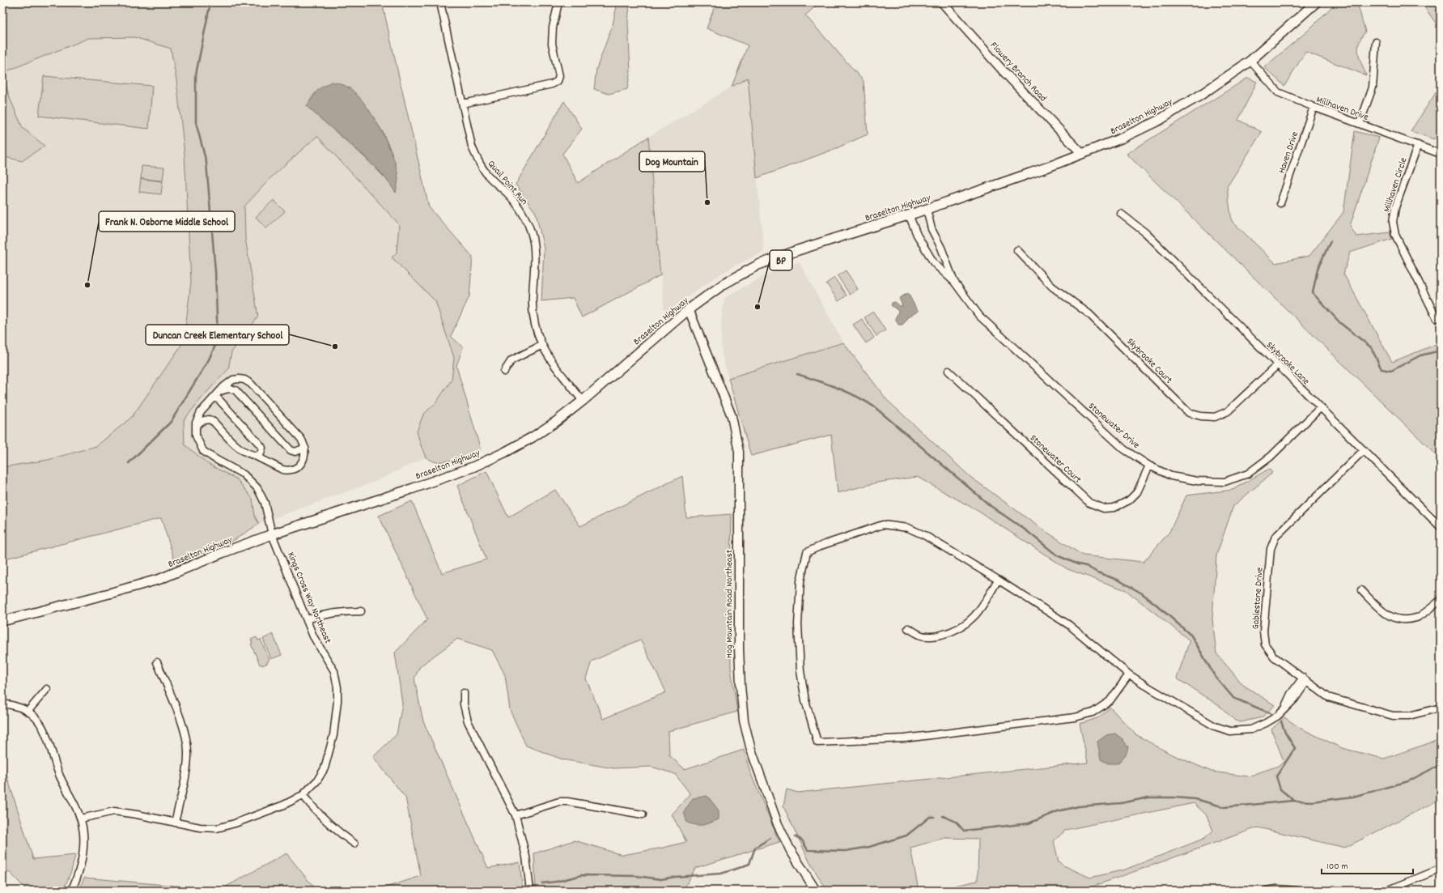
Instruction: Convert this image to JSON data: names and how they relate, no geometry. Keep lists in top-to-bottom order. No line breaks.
{"streets":{"main road":["Braselton Highway"],"street":["Flowery Branch Road","Millhaven Drive","Haven Drive","Quail Point Run","Millhaven Circle","Skybrooke Court","Skybrooke Lane","Stonewater Drive","Stonewater Court","Kings Cross Way Northeast","Gablestone Drive","Hog Mountain Road Northeast"]},"crossings":[["Flowery Branch Road","Braselton Highway"],["Millhaven Drive","Braselton Highway"],["Millhaven Drive","Haven Drive"],["Millhaven Drive","Millhaven Circle"],["Braselton Highway","Quail Point Run"],["Braselton Highway","Stonewater Drive"],["Braselton Highway","Kings Cross Way Northeast"],["Braselton Highway","Hog Mountain Road Northeast"],["Skybrooke Court","Skybrooke Lane"],["Skybrooke Lane","Stonewater Drive"],["Skybrooke Lane","Gablestone Drive"],["Stonewater Drive","Stonewater Court"]],"places":["Dog Mountain","Frank N. Osborne Middle School","BP","Duncan Creek Elementary School"],"scale_bar":"100 m"}
